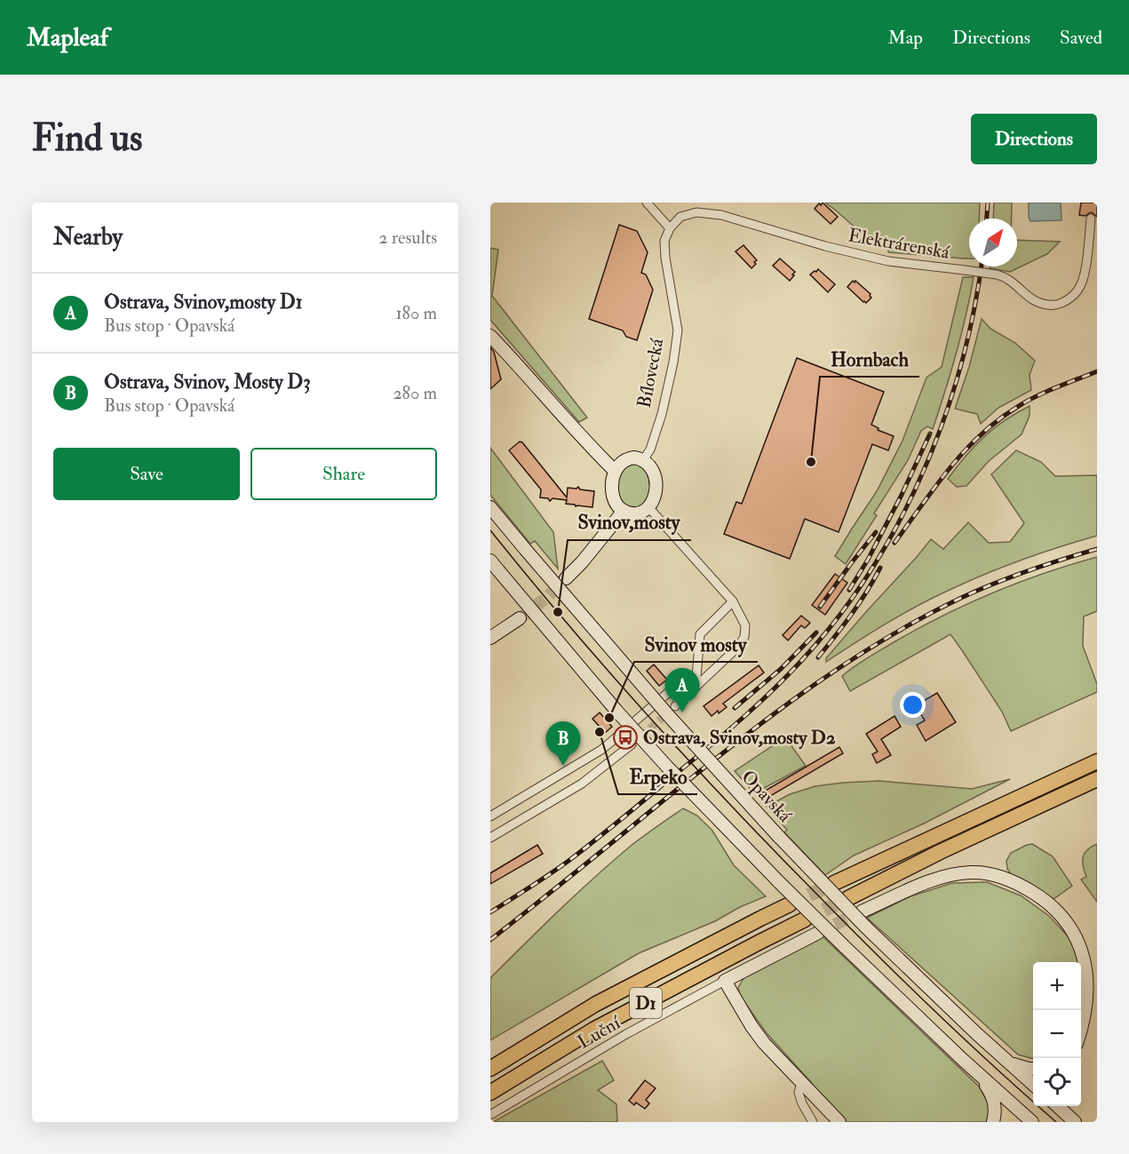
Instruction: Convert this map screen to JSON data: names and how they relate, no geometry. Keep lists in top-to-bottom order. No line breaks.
{"streets":{"highway":["D1"],"main road":["Opavská"],"street":["Elektrárenská","Bílovecká","Luční"]},"crossings":[["Elektrárenská","Bílovecká"]],"places":{"other":["Hornbach","Svinov,mosty","Svinov mosty","Erpeko"],"bus stop":["Ostrava, Svinov,mosty D2"]},"north":"top right","page":{"header":"Mapleaf","nav":["Map","Directions","Saved"],"buttons":["Directions",["Save","Share"]],"title":"Find us","heading":["Nearby","2 results"],"list":[{"mark":"A","name":"Ostrava, Svinov,mosty D1","note":"Bus stop · Opavská","value":"180 m"},{"mark":"B","name":"Ostrava, Svinov, Mosty D3","note":"Bus stop · Opavská","value":"280 m"}],"pins":["A","B"],"map_buttons":["+","−"]}}
